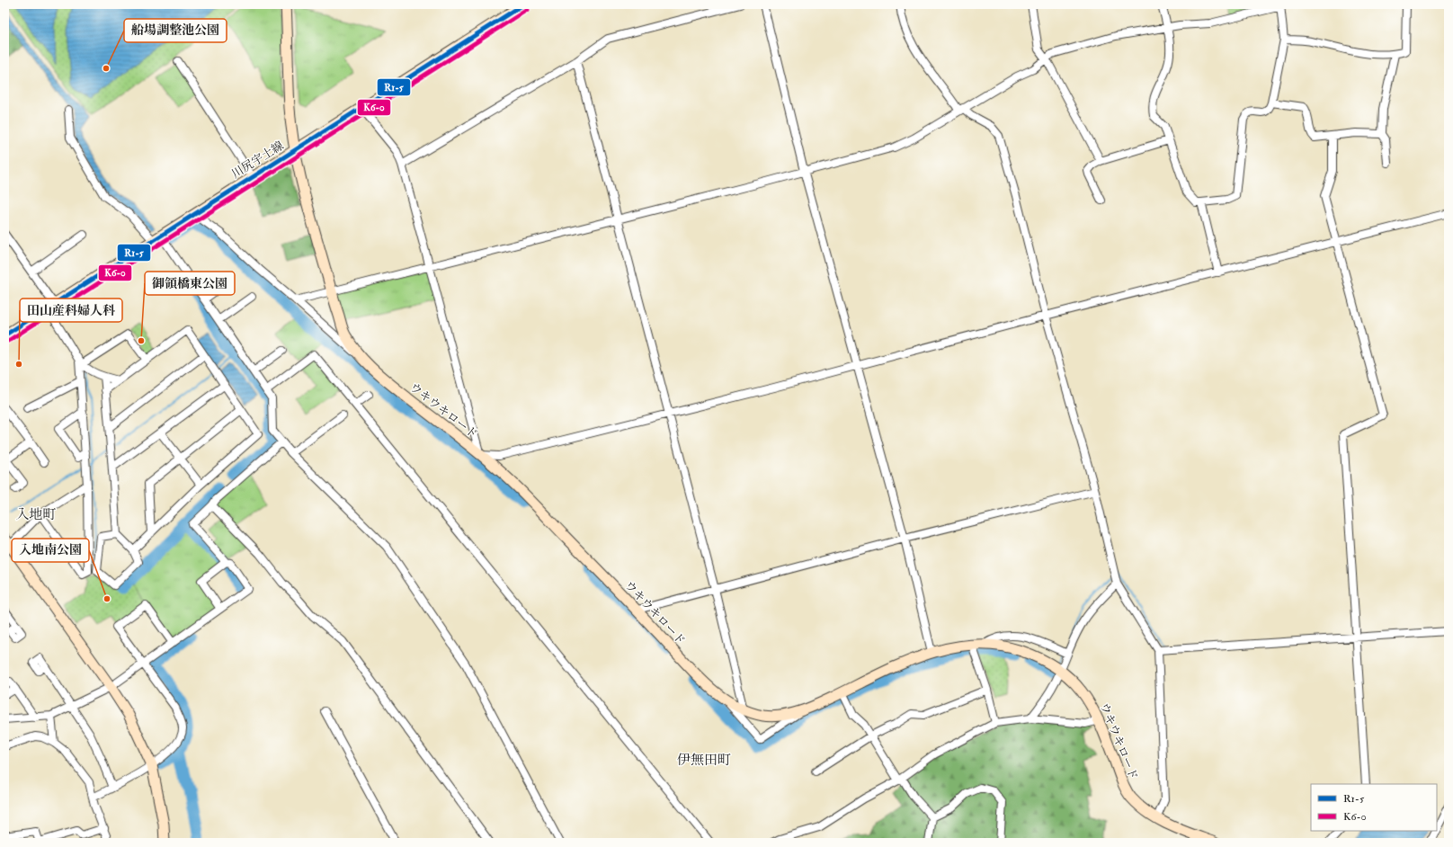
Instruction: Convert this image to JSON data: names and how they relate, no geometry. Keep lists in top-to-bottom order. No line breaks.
{"streets":{"street":["川尻宇土線","ウキウキロード"]},"crossings":[["川尻宇土線","ウキウキロード"]],"districts":["入地町","伊無田町"],"places":["船場調整池公園","御領橋東公園","田山産科婦人科","入地南公園"],"lines":["transit line R1-5","transit line K6-0"],"legend":["R1-5","K6-0"]}
